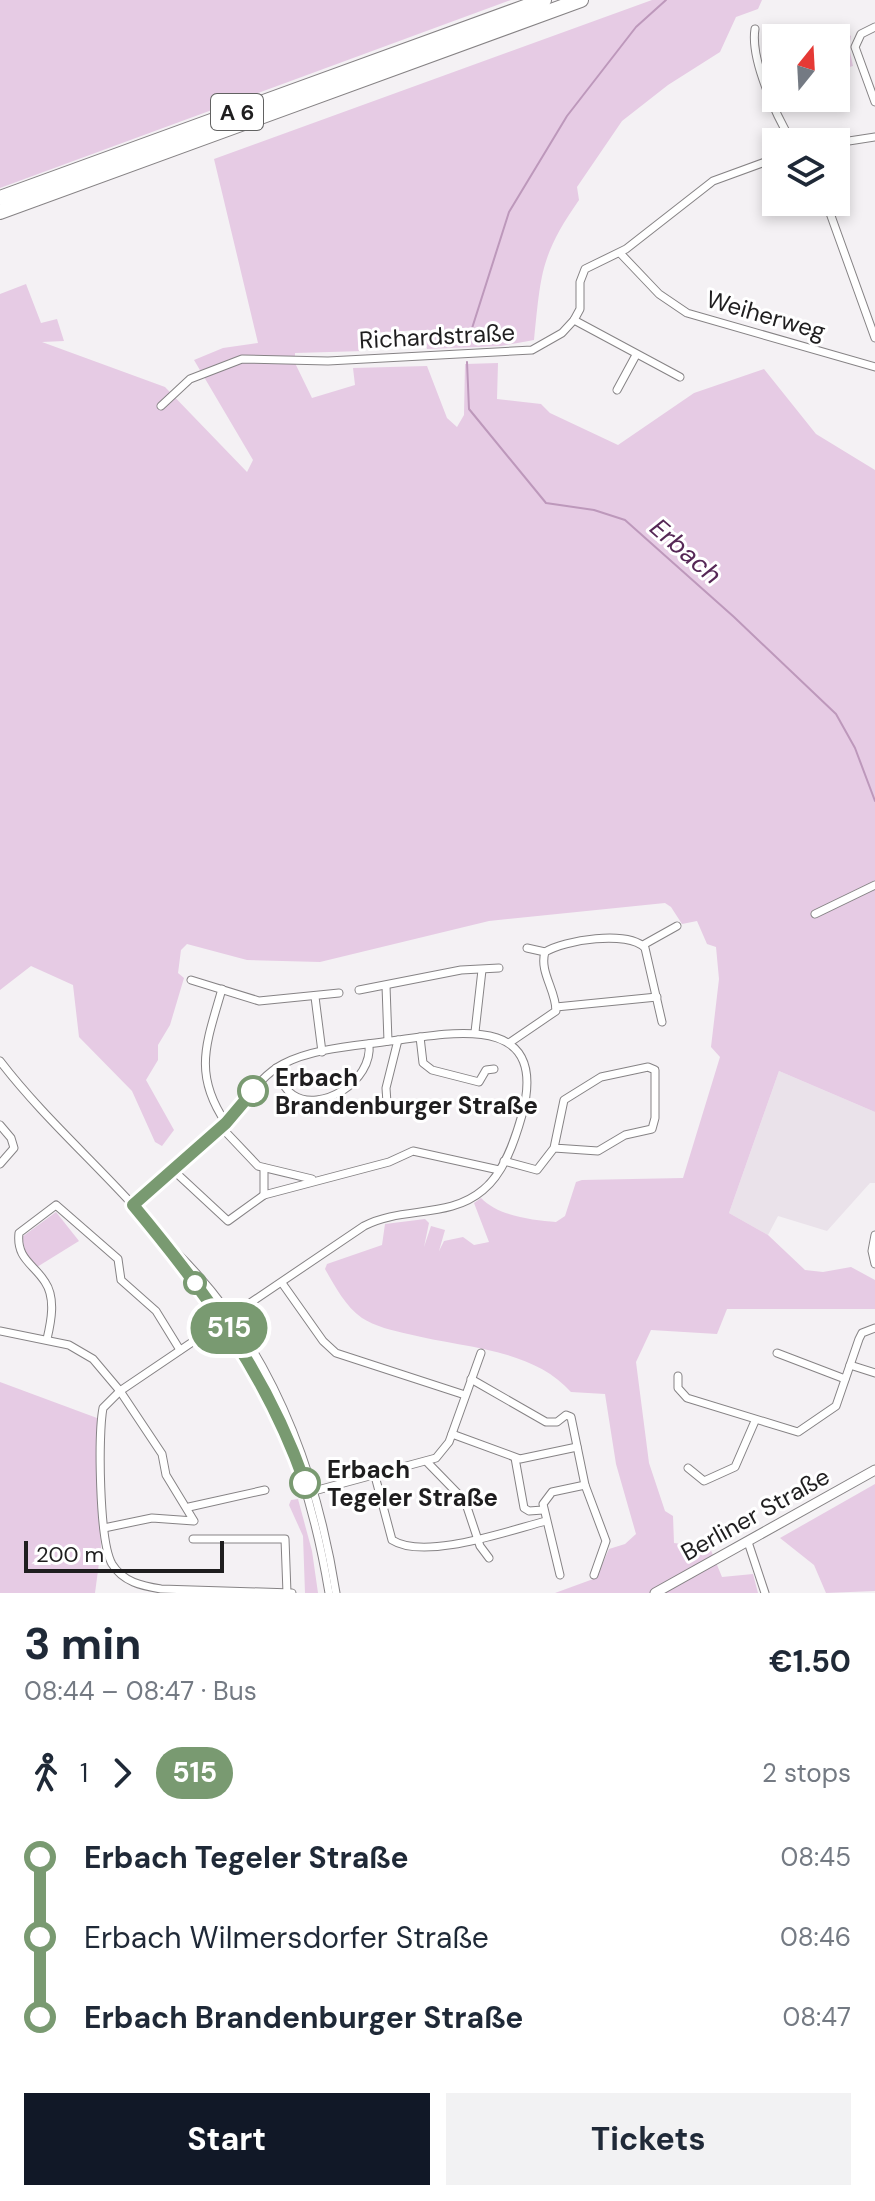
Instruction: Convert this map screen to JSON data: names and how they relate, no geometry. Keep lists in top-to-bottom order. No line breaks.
{"streets":{"highway":["A 6"],"street":["Weiherweg","Richardstraße","Berliner Straße"]},"water":["Erbach"],"places":["Erbach Brandenburger Straße","Erbach Tegeler Straße"],"lines":["bus line 515"],"scale_bar":"200 m","north":"top","page":{"on_map":"515","scale":"200 m","heading":["3 min","08:44 – 08:47 · Bus","€1.50"],"legs":["1","515","2 stops"],"list":[{"name":"Erbach Tegeler Straße","value":"08:45"},{"name":"Erbach Wilmersdorfer Straße","value":"08:46"},{"name":"Erbach Brandenburger Straße","value":"08:47"}],"buttons":["Start","Tickets"]}}
